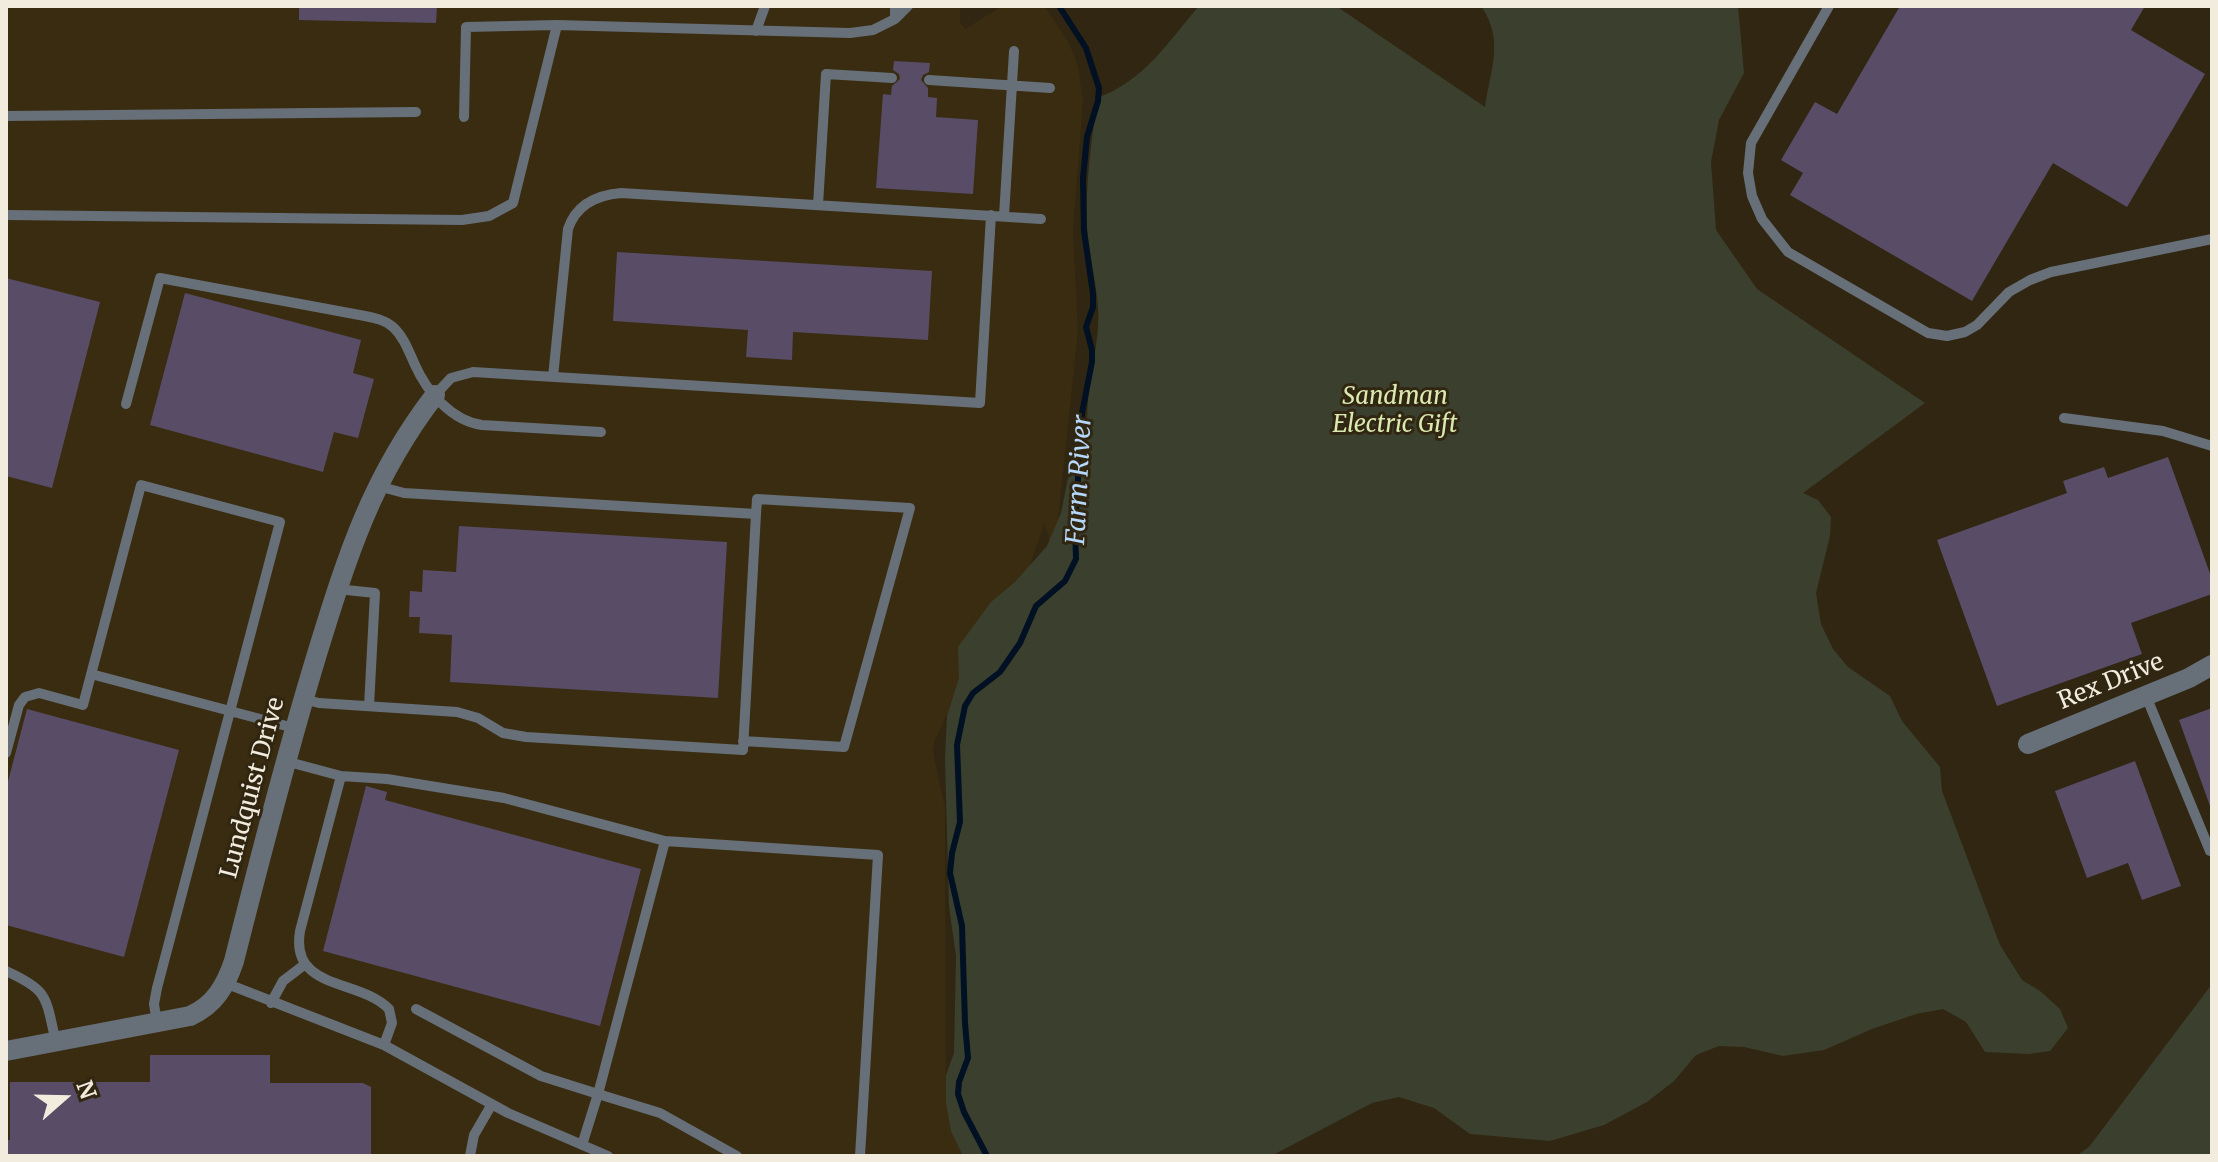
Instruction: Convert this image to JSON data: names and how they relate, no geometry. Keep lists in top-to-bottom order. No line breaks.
{"streets":{"street":["Rex Drive","Lundquist Drive"]},"water":["Farm River"],"parks":["Sandman Electric Gift"],"north":"right"}
